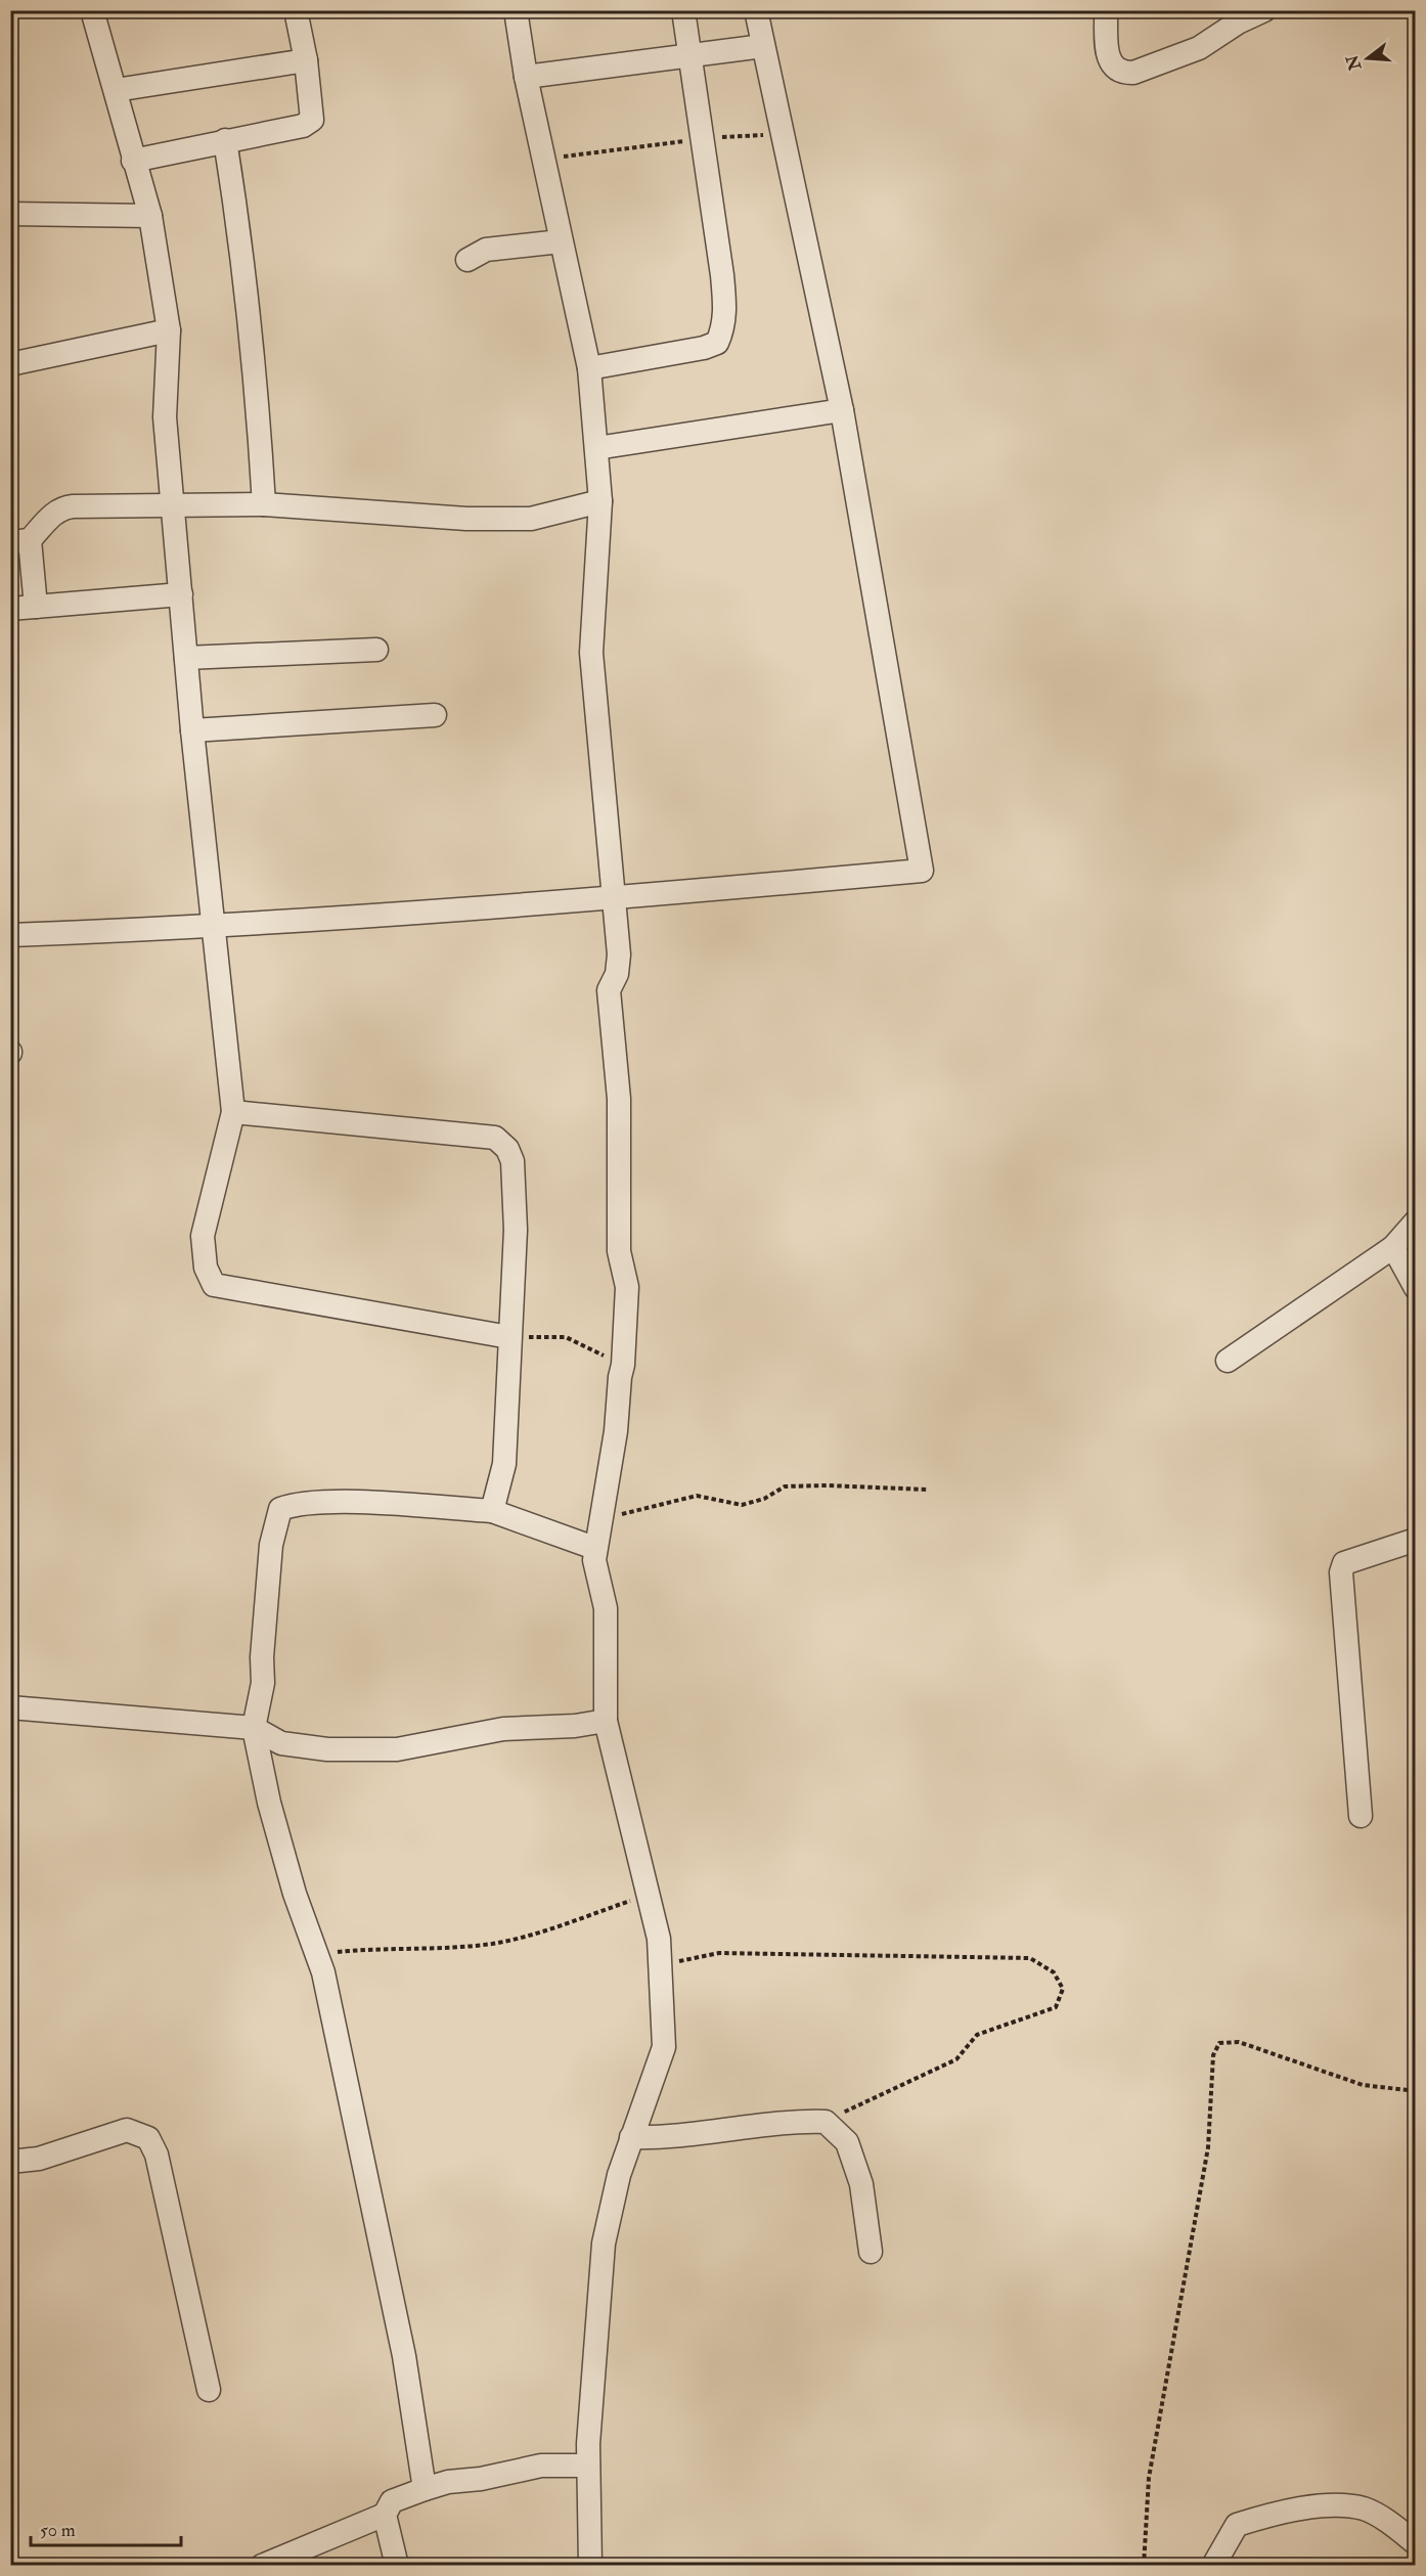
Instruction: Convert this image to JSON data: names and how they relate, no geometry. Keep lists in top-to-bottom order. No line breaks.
{"scale_bar":"50 m","north":"left"}
